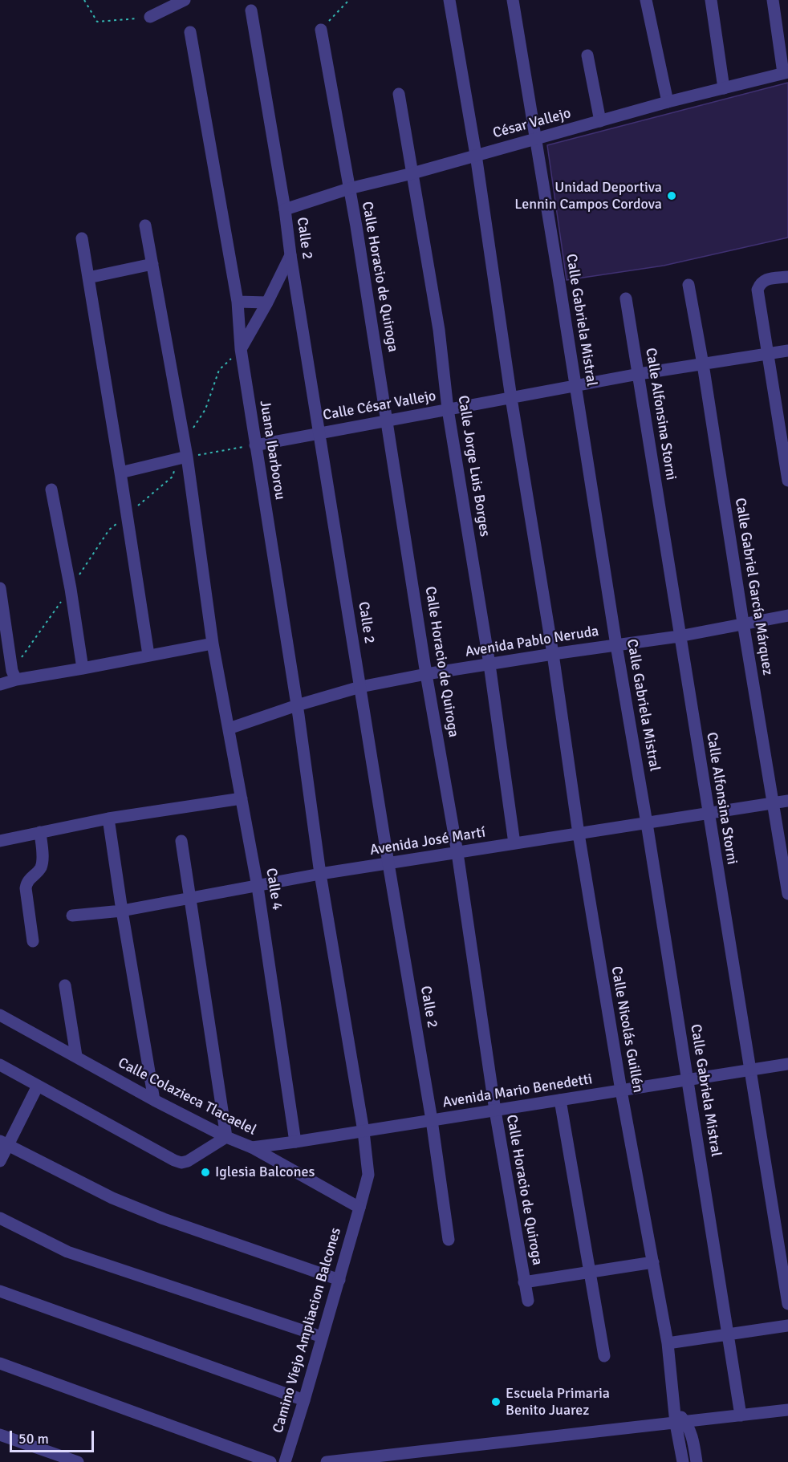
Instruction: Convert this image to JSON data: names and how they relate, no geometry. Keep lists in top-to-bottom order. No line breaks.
{"streets":{"street":["César Vallejo","Calle 2","Calle Horacio de Quiroga","Calle Gabriela Mistral","Calle César Vallejo","Calle Alfonsina Storni","Juana Ibarborou","Calle Jorge Luis Borges","Calle Gabriel García Márquez","Avenida Pablo Neruda","Avenida José Martí","Calle 4","Calle Nicolás Guillén","Avenida Mario Benedetti","Calle Colazieca Tlacaelel","Camino Viejo Ampliacion Balcones"]},"crossings":[["César Vallejo","Calle 2"],["César Vallejo","Calle Horacio de Quiroga"],["César Vallejo","Calle Gabriela Mistral"],["César Vallejo","Calle Jorge Luis Borges"],["César Vallejo","Calle Nicolás Guillén"],["Calle 2","Calle César Vallejo"],["Calle 2","Avenida Pablo Neruda"],["Calle 2","Avenida José Martí"],["Calle 2","Avenida Mario Benedetti"],["Calle Horacio de Quiroga","Calle César Vallejo"],["Calle Horacio de Quiroga","Avenida Pablo Neruda"],["Calle Horacio de Quiroga","Avenida José Martí"],["Calle Horacio de Quiroga","Avenida Mario Benedetti"],["Calle Gabriela Mistral","Calle César Vallejo"],["Calle Gabriela Mistral","Avenida Pablo Neruda"],["Calle Gabriela Mistral","Avenida José Martí"],["Calle Gabriela Mistral","Avenida Mario Benedetti"],["Calle César Vallejo","Calle Alfonsina Storni"],["Calle César Vallejo","Juana Ibarborou"],["Calle César Vallejo","Calle Jorge Luis Borges"],["Calle César Vallejo","Calle Gabriel García Márquez"],["Calle César Vallejo","Calle Nicolás Guillén"],["Calle Alfonsina Storni","Avenida Pablo Neruda"],["Calle Alfonsina Storni","Avenida José Martí"],["Calle Alfonsina Storni","Avenida Mario Benedetti"],["Juana Ibarborou","Avenida Pablo Neruda"],["Juana Ibarborou","Avenida José Martí"],["Juana Ibarborou","Avenida Mario Benedetti"],["Juana Ibarborou","Camino Viejo Ampliacion Balcones"],["Calle Jorge Luis Borges","Avenida Pablo Neruda"],["Calle Jorge Luis Borges","Avenida José Martí"],["Calle Gabriel García Márquez","Avenida Pablo Neruda"],["Calle Gabriel García Márquez","Avenida José Martí"],["Avenida Pablo Neruda","Calle 4"],["Avenida Pablo Neruda","Calle Nicolás Guillén"],["Avenida José Martí","Calle 4"],["Avenida José Martí","Calle Nicolás Guillén"],["Calle 4","Avenida Mario Benedetti"],["Calle Nicolás Guillén","Avenida Mario Benedetti"],["Avenida Mario Benedetti","Calle Colazieca Tlacaelel"],["Avenida Mario Benedetti","Camino Viejo Ampliacion Balcones"],["Calle Colazieca Tlacaelel","Camino Viejo Ampliacion Balcones"]],"places":["Unidad Deportiva Lennin Campos Cordova","Iglesia Balcones","Escuela Primaria Benito Juarez"],"scale_bar":"50 m"}
